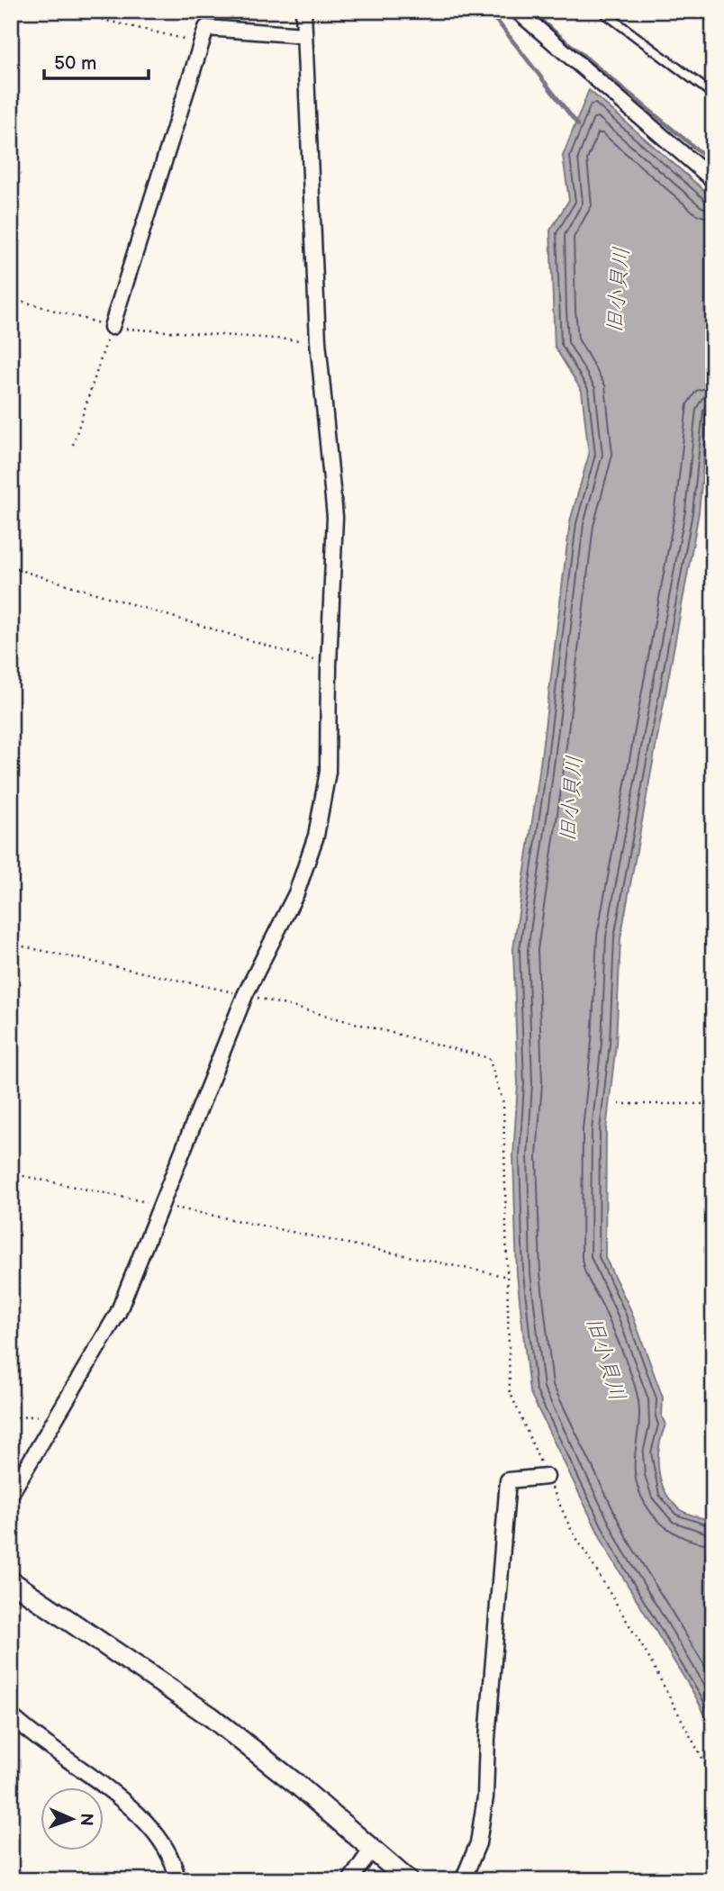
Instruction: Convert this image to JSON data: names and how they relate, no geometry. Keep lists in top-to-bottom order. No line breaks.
{"water":["旧小貝川"],"scale_bar":"50 m","north":"right"}
